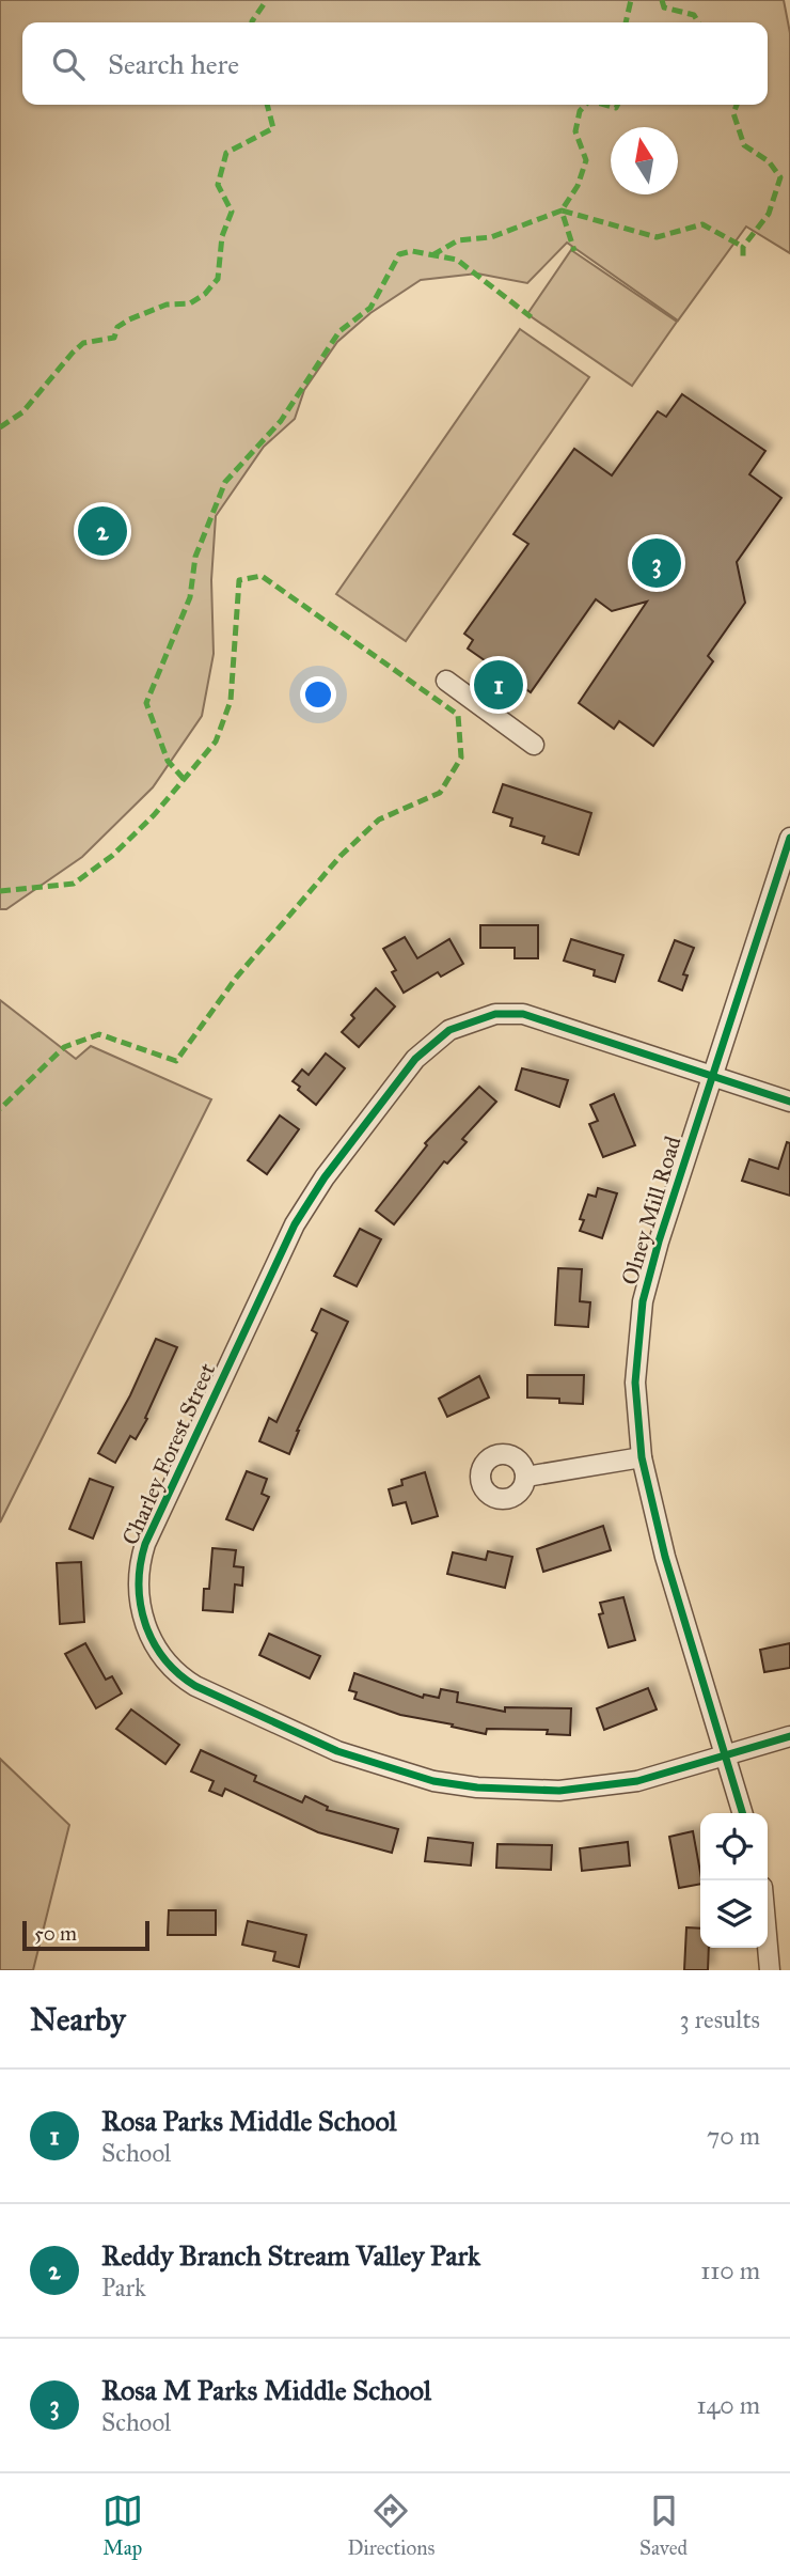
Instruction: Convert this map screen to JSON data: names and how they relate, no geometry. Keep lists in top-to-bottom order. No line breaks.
{"streets":{"street":["Olney Mill Road","Charley Forest Street"]},"crossings":[["Olney Mill Road","Charley Forest Street"]],"scale_bar":"50 m","north":"top","page":{"search":"Search here","pins":["2","3","1"],"scale":"50 m","heading":["Nearby","3 results"],"list":[{"mark":"1","name":"Rosa Parks Middle School","note":"School","value":"70 m"},{"mark":"2","name":"Reddy Branch Stream Valley Park","note":"Park","value":"110 m"},{"mark":"3","name":"Rosa M Parks Middle School","note":"School","value":"140 m"}],"nav":["Map","Directions","Saved"]}}
